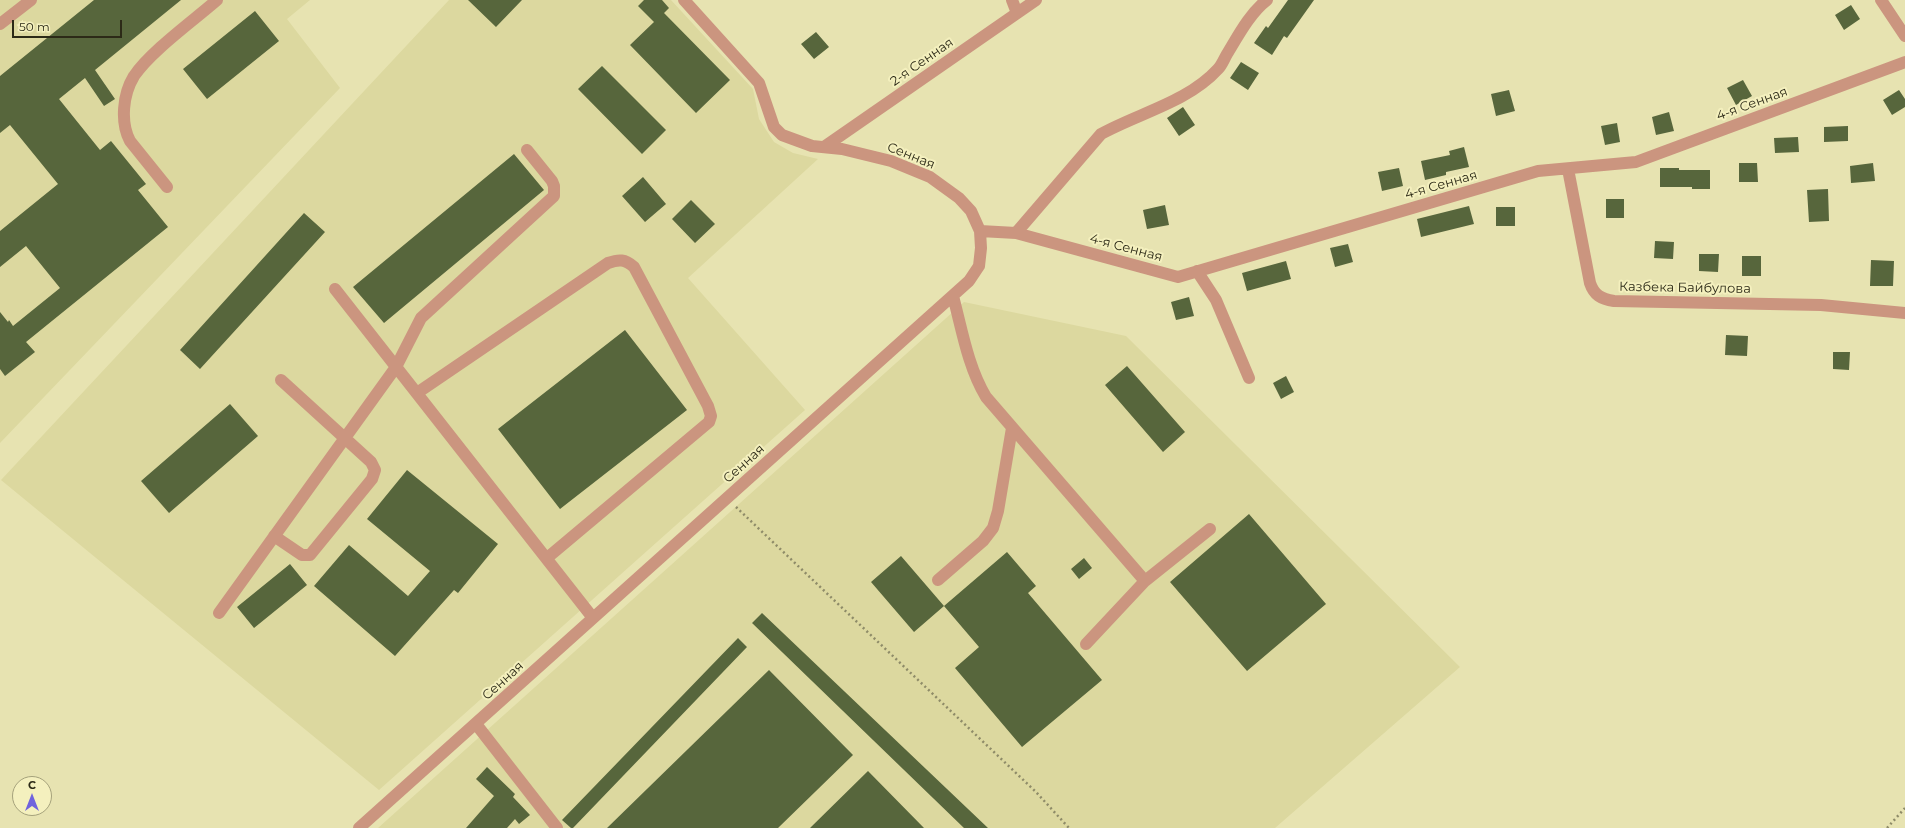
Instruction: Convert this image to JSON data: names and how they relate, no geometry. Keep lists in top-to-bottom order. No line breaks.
{"streets":{"street":["2-я Сенная","4-я Сенная","Сенная","Казбека Байбулова"]},"crossings":[["2-я Сенная","Сенная"],["4-я Сенная","Сенная"],["4-я Сенная","Казбека Байбулова"]],"scale_bar":"50 m","north":"top"}
